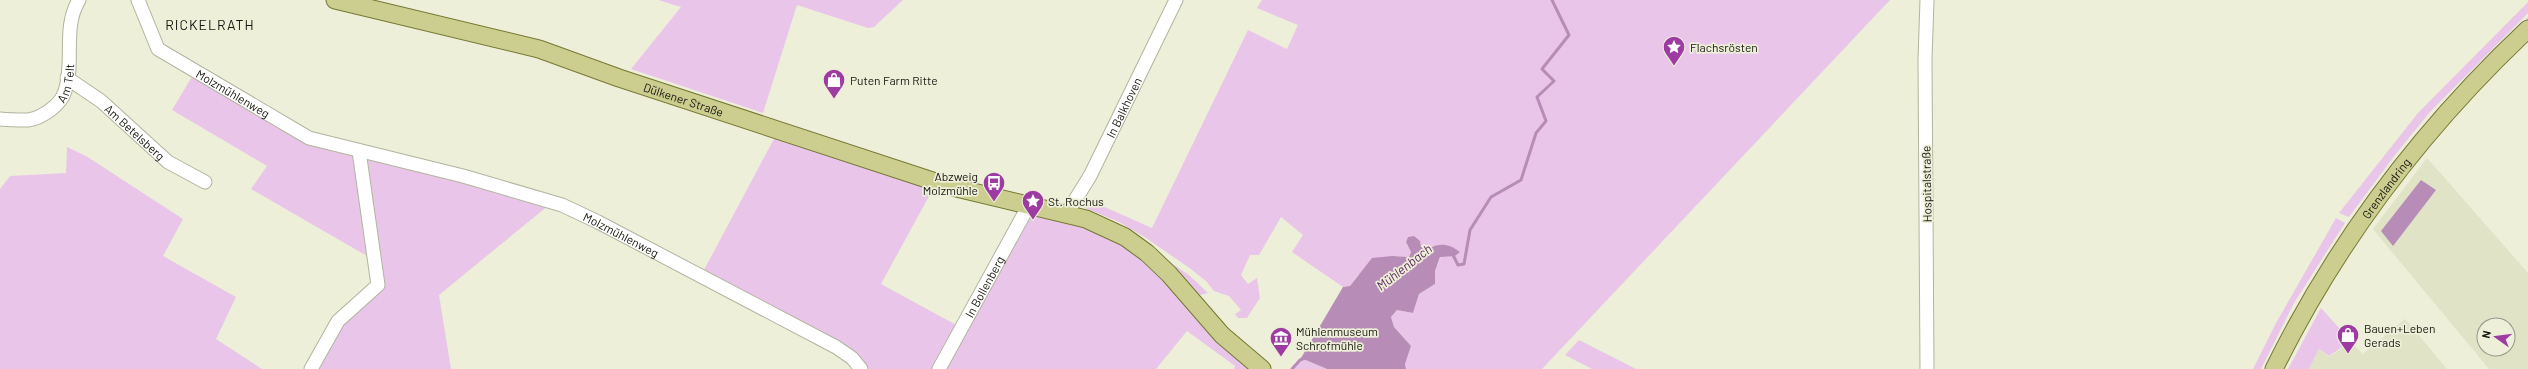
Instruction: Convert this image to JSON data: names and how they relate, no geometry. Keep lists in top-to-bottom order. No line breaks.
{"streets":{"main road":["Dülkener Straße","Grenzlandring"],"street":["Am Telt","Molzmühlenweg","In Balkhoven","Am Betelsberg","Hospitalstraße","In Bollenberg"]},"crossings":[["Am Telt","Am Betelsberg"],["Dülkener Straße","In Balkhoven"],["Dülkener Straße","In Bollenberg"]],"districts":["RICKELRATH"],"water":["Mühlenbach"],"places":{"place":["Flachsrösten","St. Rochus"],"shop":["Puten Farm Ritte","Bauen+Leben Gerads"],"bus stop":["Abzweig Molzmühle"],"museum":["Mühlenmuseum Schrofmühle"]},"north":"left"}
